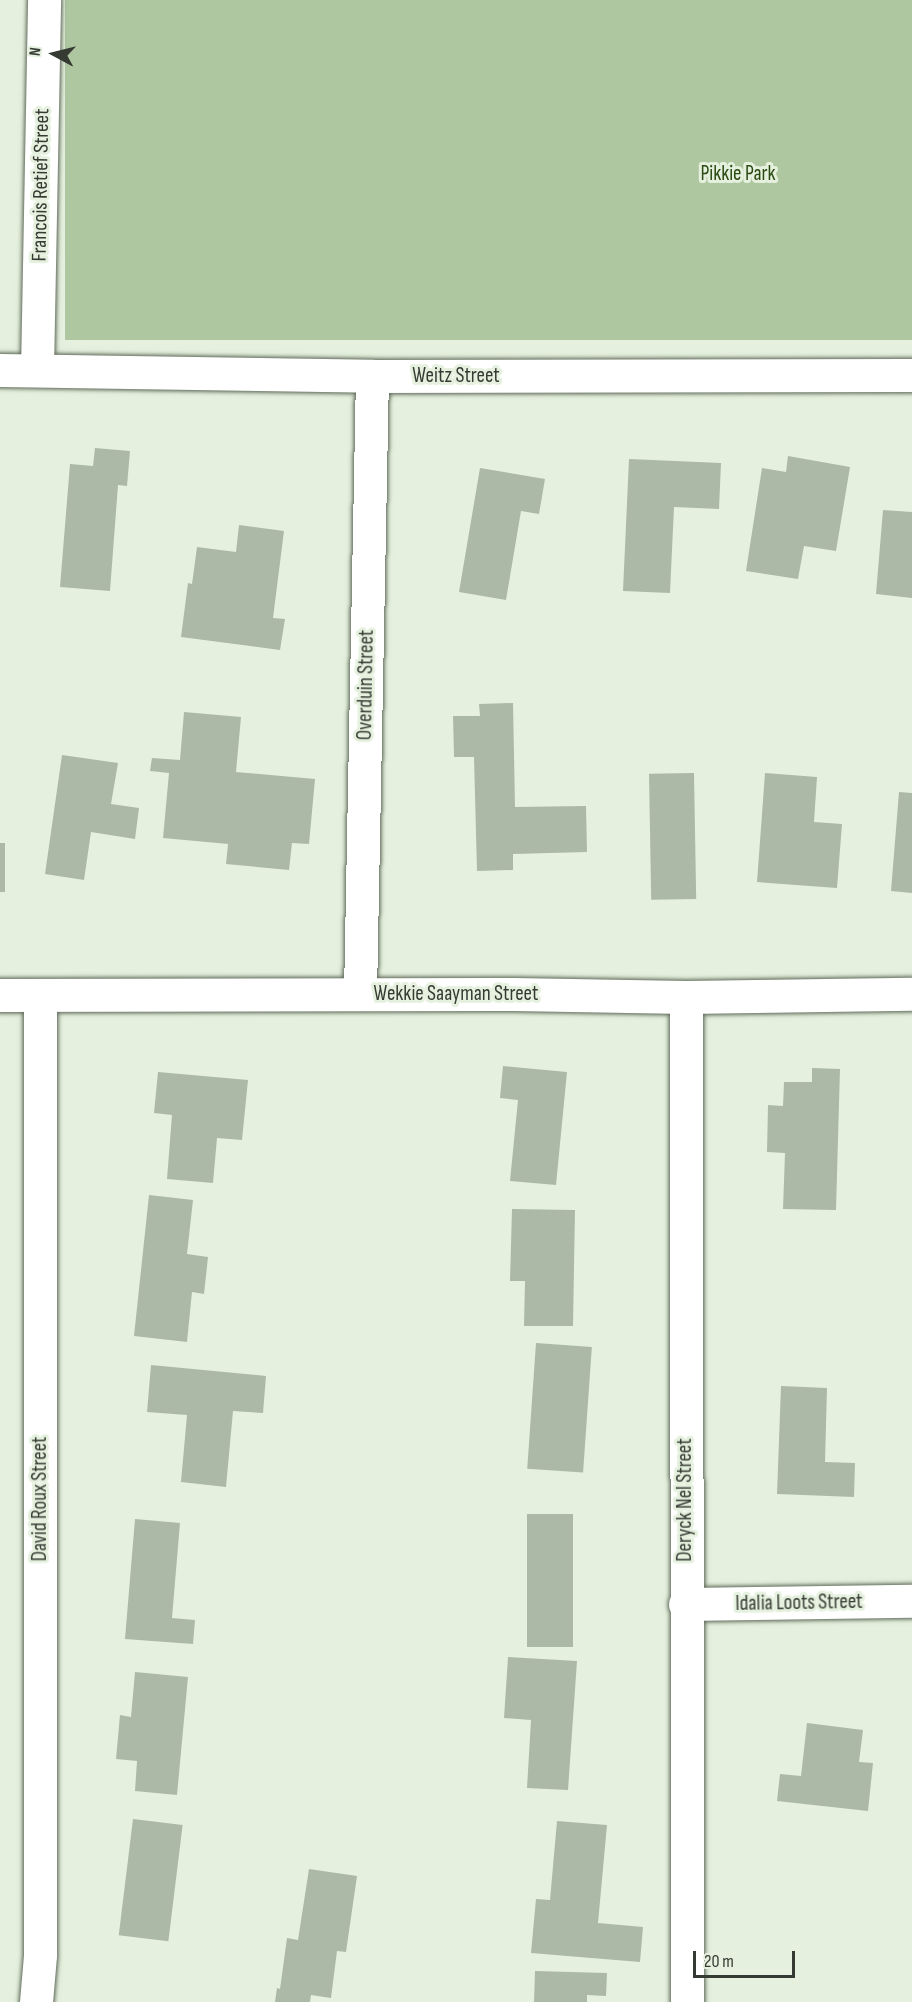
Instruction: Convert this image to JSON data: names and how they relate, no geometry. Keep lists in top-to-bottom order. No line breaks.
{"streets":{"street":["Francois Retief Street","Weitz Street","Overduin Street","Wekkie Saayman Street","David Roux Street","Deryck Nel Street","Idalia Loots Street"]},"crossings":[["Francois Retief Street","Weitz Street"],["Weitz Street","Overduin Street"],["Overduin Street","Wekkie Saayman Street"],["Wekkie Saayman Street","David Roux Street"],["Wekkie Saayman Street","Deryck Nel Street"],["Deryck Nel Street","Idalia Loots Street"]],"parks":["Pikkie Park"],"scale_bar":"20 m","north":"left"}
